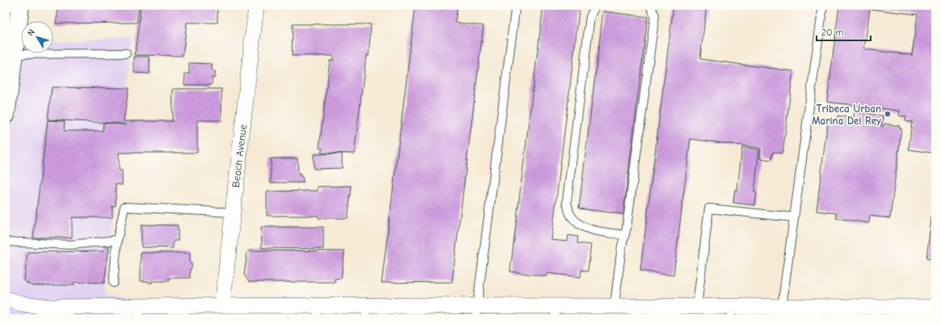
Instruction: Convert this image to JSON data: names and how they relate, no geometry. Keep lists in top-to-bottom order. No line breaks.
{"streets":{"street":["Beach Avenue"]},"places":["Tribeca Urban Marina Del Rey"],"scale_bar":"20 m","north":"top left"}
